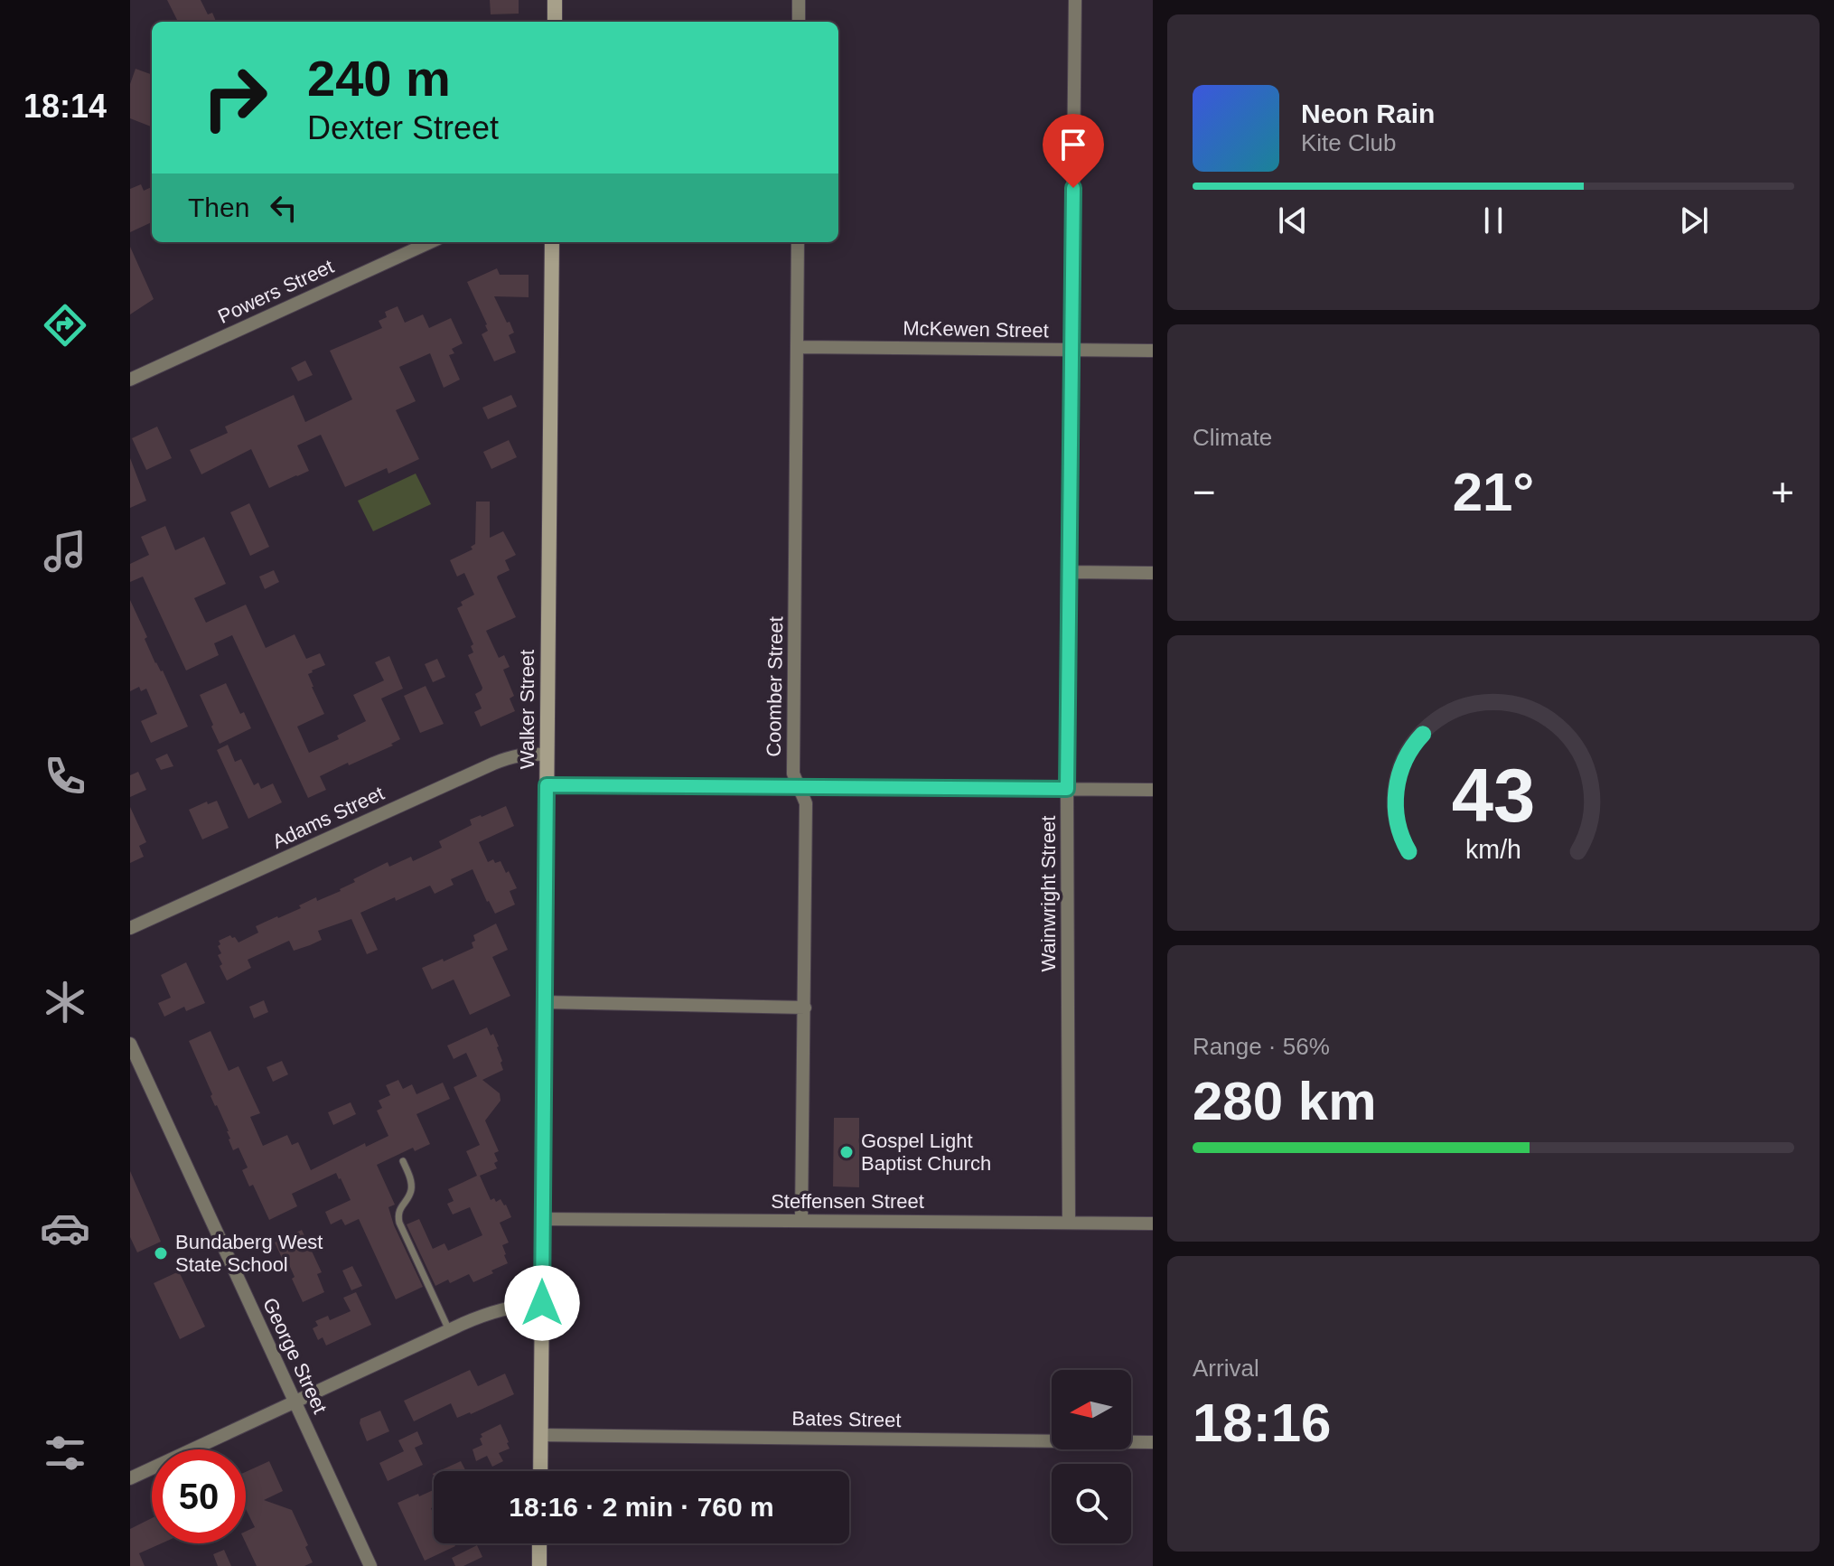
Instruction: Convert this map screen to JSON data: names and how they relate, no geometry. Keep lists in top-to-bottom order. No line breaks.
{"streets":{"main road":["Walker Street"],"street":["Powers Street","McKewen Street","Coomber Street","Adams Street","Wainwright Street","Steffensen Street","George Street","Bates Street"]},"crossings":[["McKewen Street","Coomber Street"],["McKewen Street","Wainwright Street"],["Coomber Street","Steffensen Street"],["Walker Street","Adams Street"],["Walker Street","Steffensen Street"],["Walker Street","Bates Street"],["Wainwright Street","Steffensen Street"]],"places":["Gospel Light Baptist Church","Bundaberg West State School"],"north":"left","page":{"tabs":"18:14","turn":["240 m","Dexter Street"],"song":["Neon Rain","Kite Club"],"then":"Then","tile":["Climate",["Range · 56%","280 km"],["Arrival","18:16"]],"heat":["−","21°","+"],"limit":"50","trip":"18:16 · 2 min · 760 m","gauge":["43","km/h"]}}
